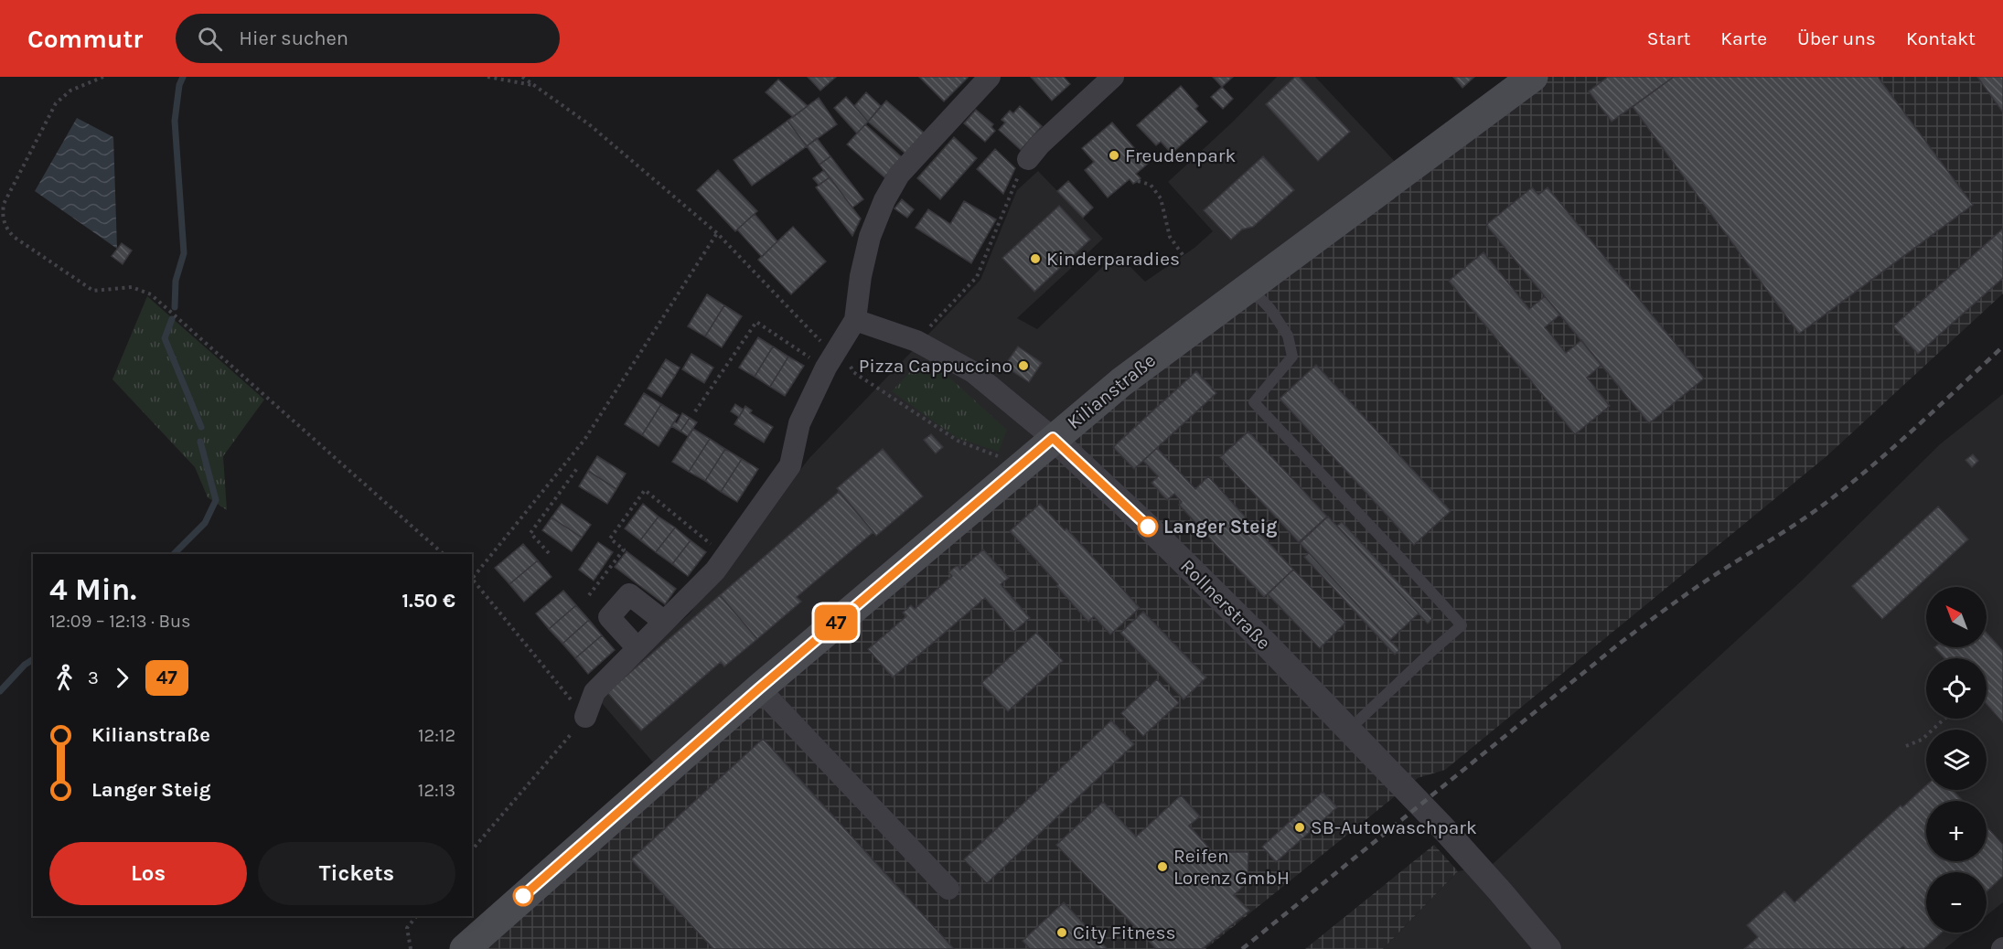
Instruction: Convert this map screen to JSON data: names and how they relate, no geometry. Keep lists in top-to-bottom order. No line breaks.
{"streets":{"main road":["Kilianstraße"],"street":["Rollnerstraße"]},"crossings":[["Kilianstraße","Rollnerstraße"]],"places":["Freudenpark","Kinderparadies","Pizza Cappuccino","Langer Steig","SB-Autowaschpark","Reifen Lorenz GmbH","City Fitness"],"lines":["bus line 47"],"north":"top left","page":{"header":"Commutr","search":"Hier suchen","nav":["Start","Karte","Über uns","Kontakt"],"on_map":"47","heading":["4 Min.","12:09 – 12:13 · Bus","1.50 €"],"map_buttons":["+","−"],"legs":["3","47"],"list":[{"name":"Kilianstraße","value":"12:12"},{"name":"Langer Steig","value":"12:13"}],"buttons":["Los","Tickets"]}}
